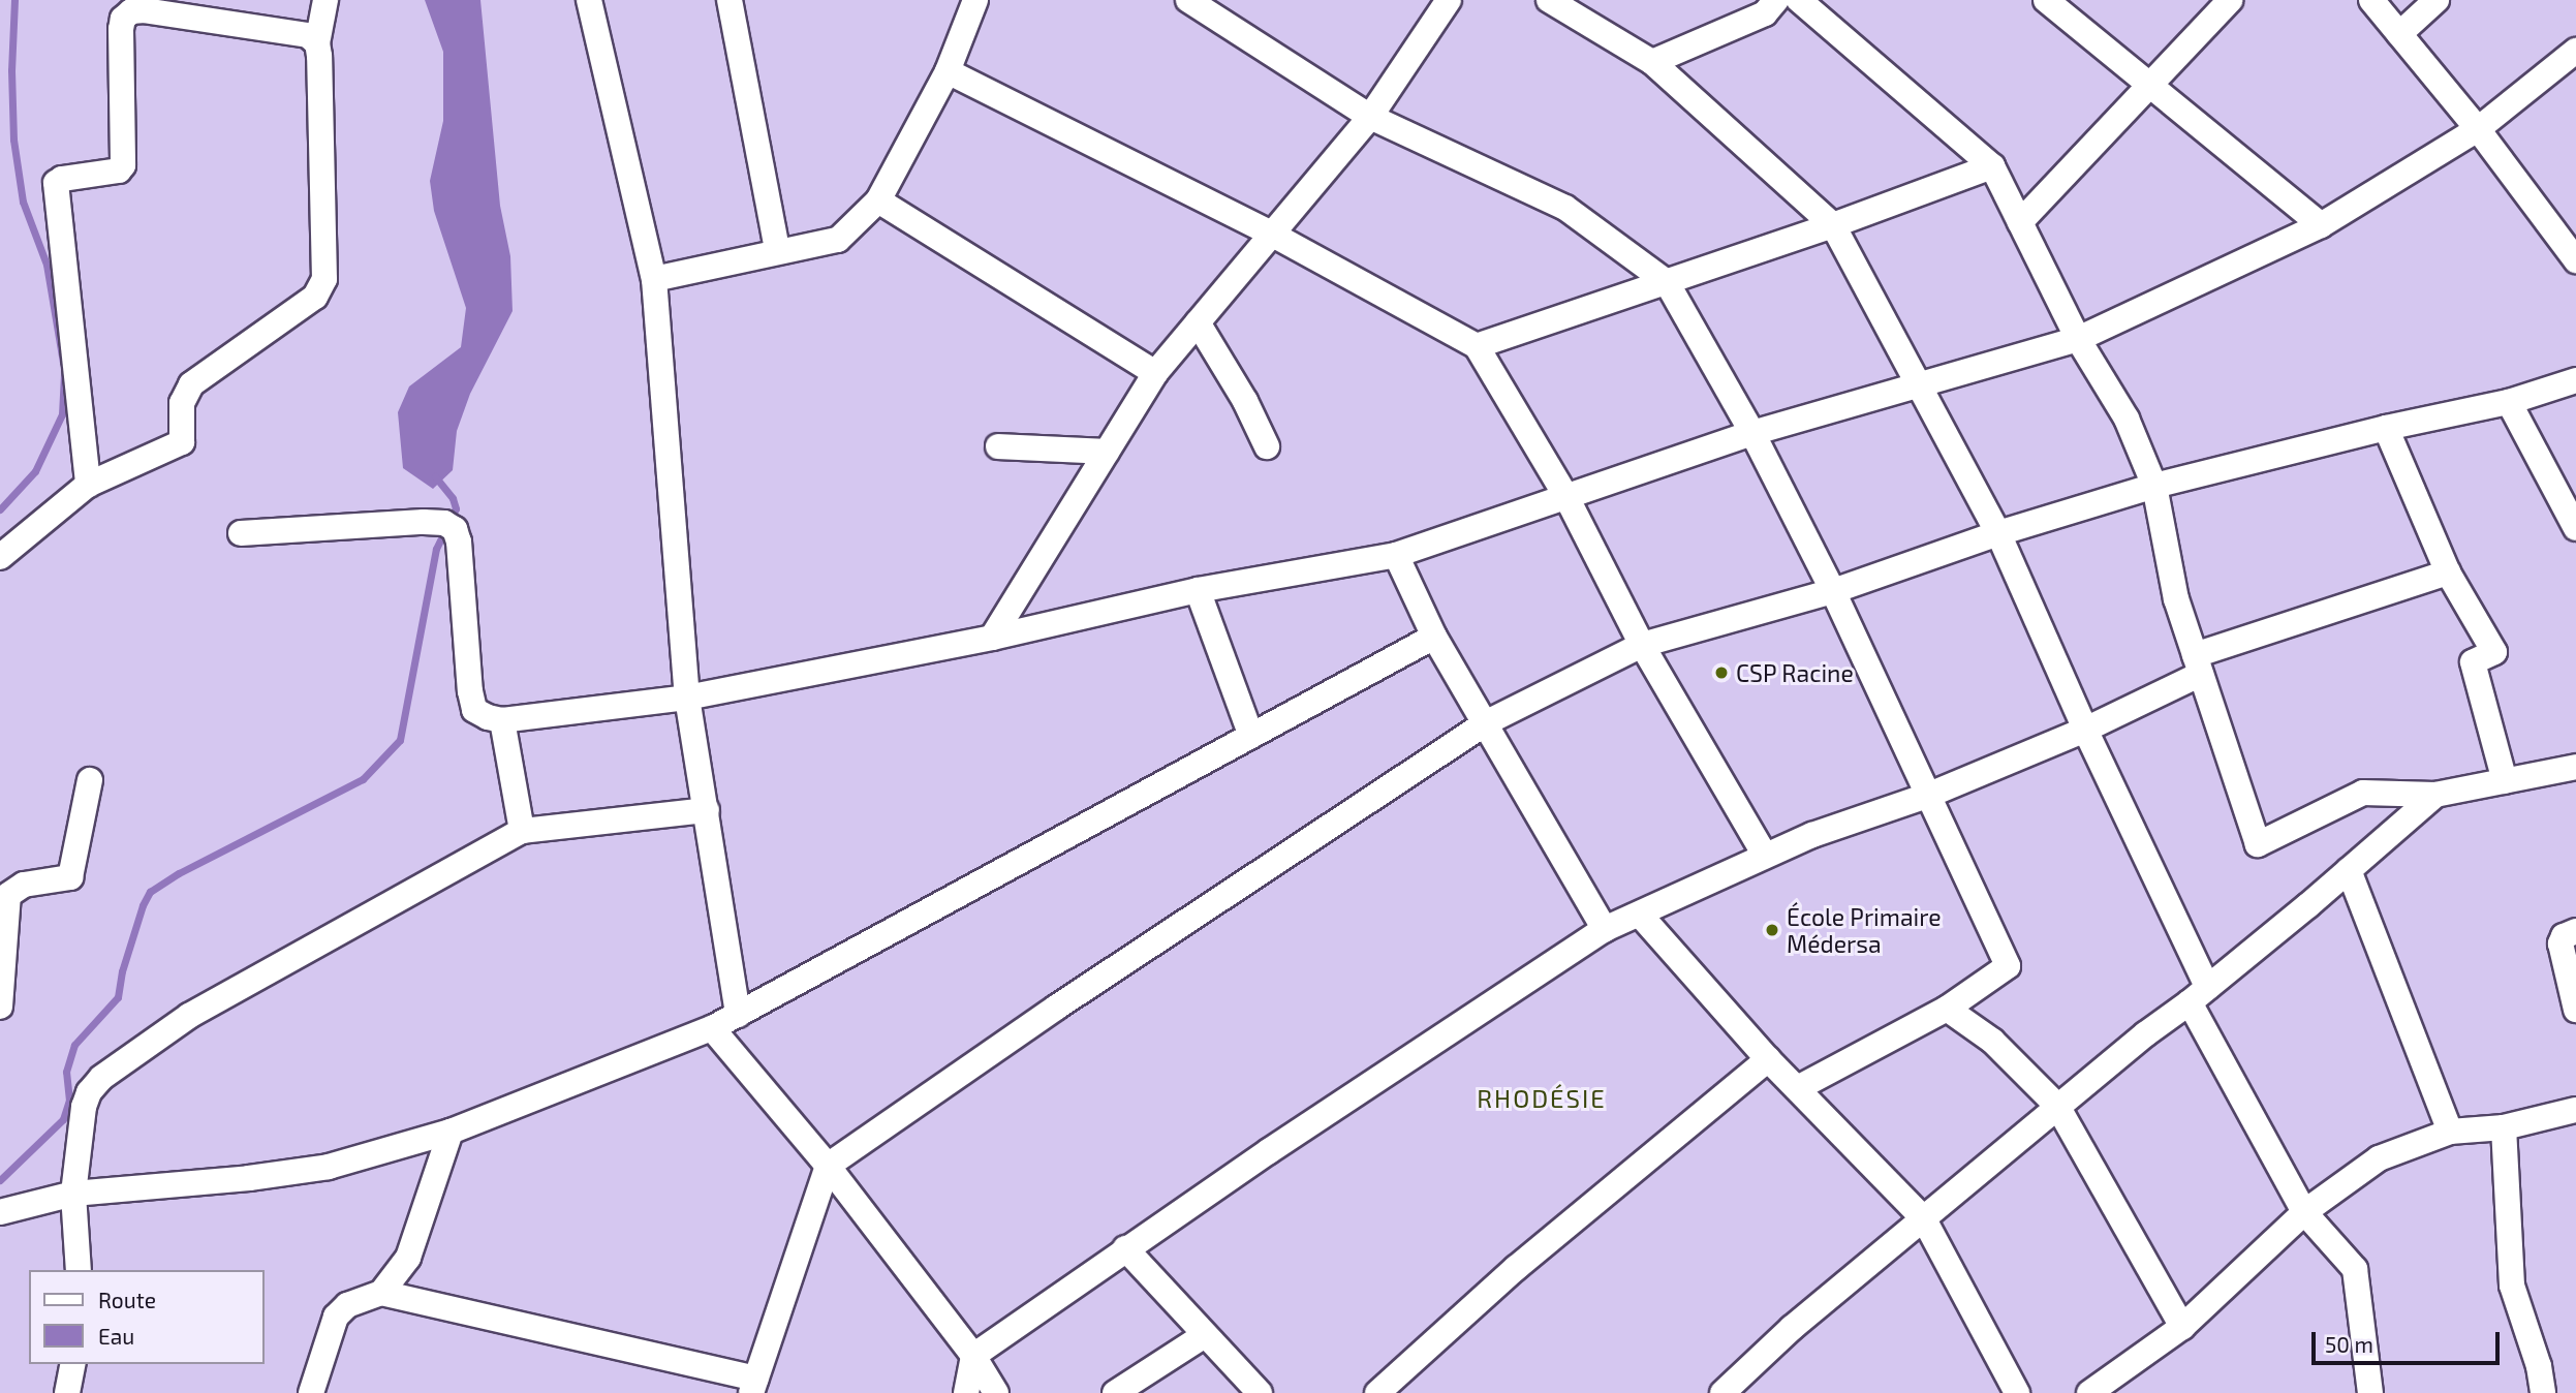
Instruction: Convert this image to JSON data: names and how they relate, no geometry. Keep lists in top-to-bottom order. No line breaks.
{"districts":["RHODÉSIE"],"places":["CSP Racine","École Primaire Médersa"],"legend":["Route","Eau"],"scale_bar":"50 m"}
